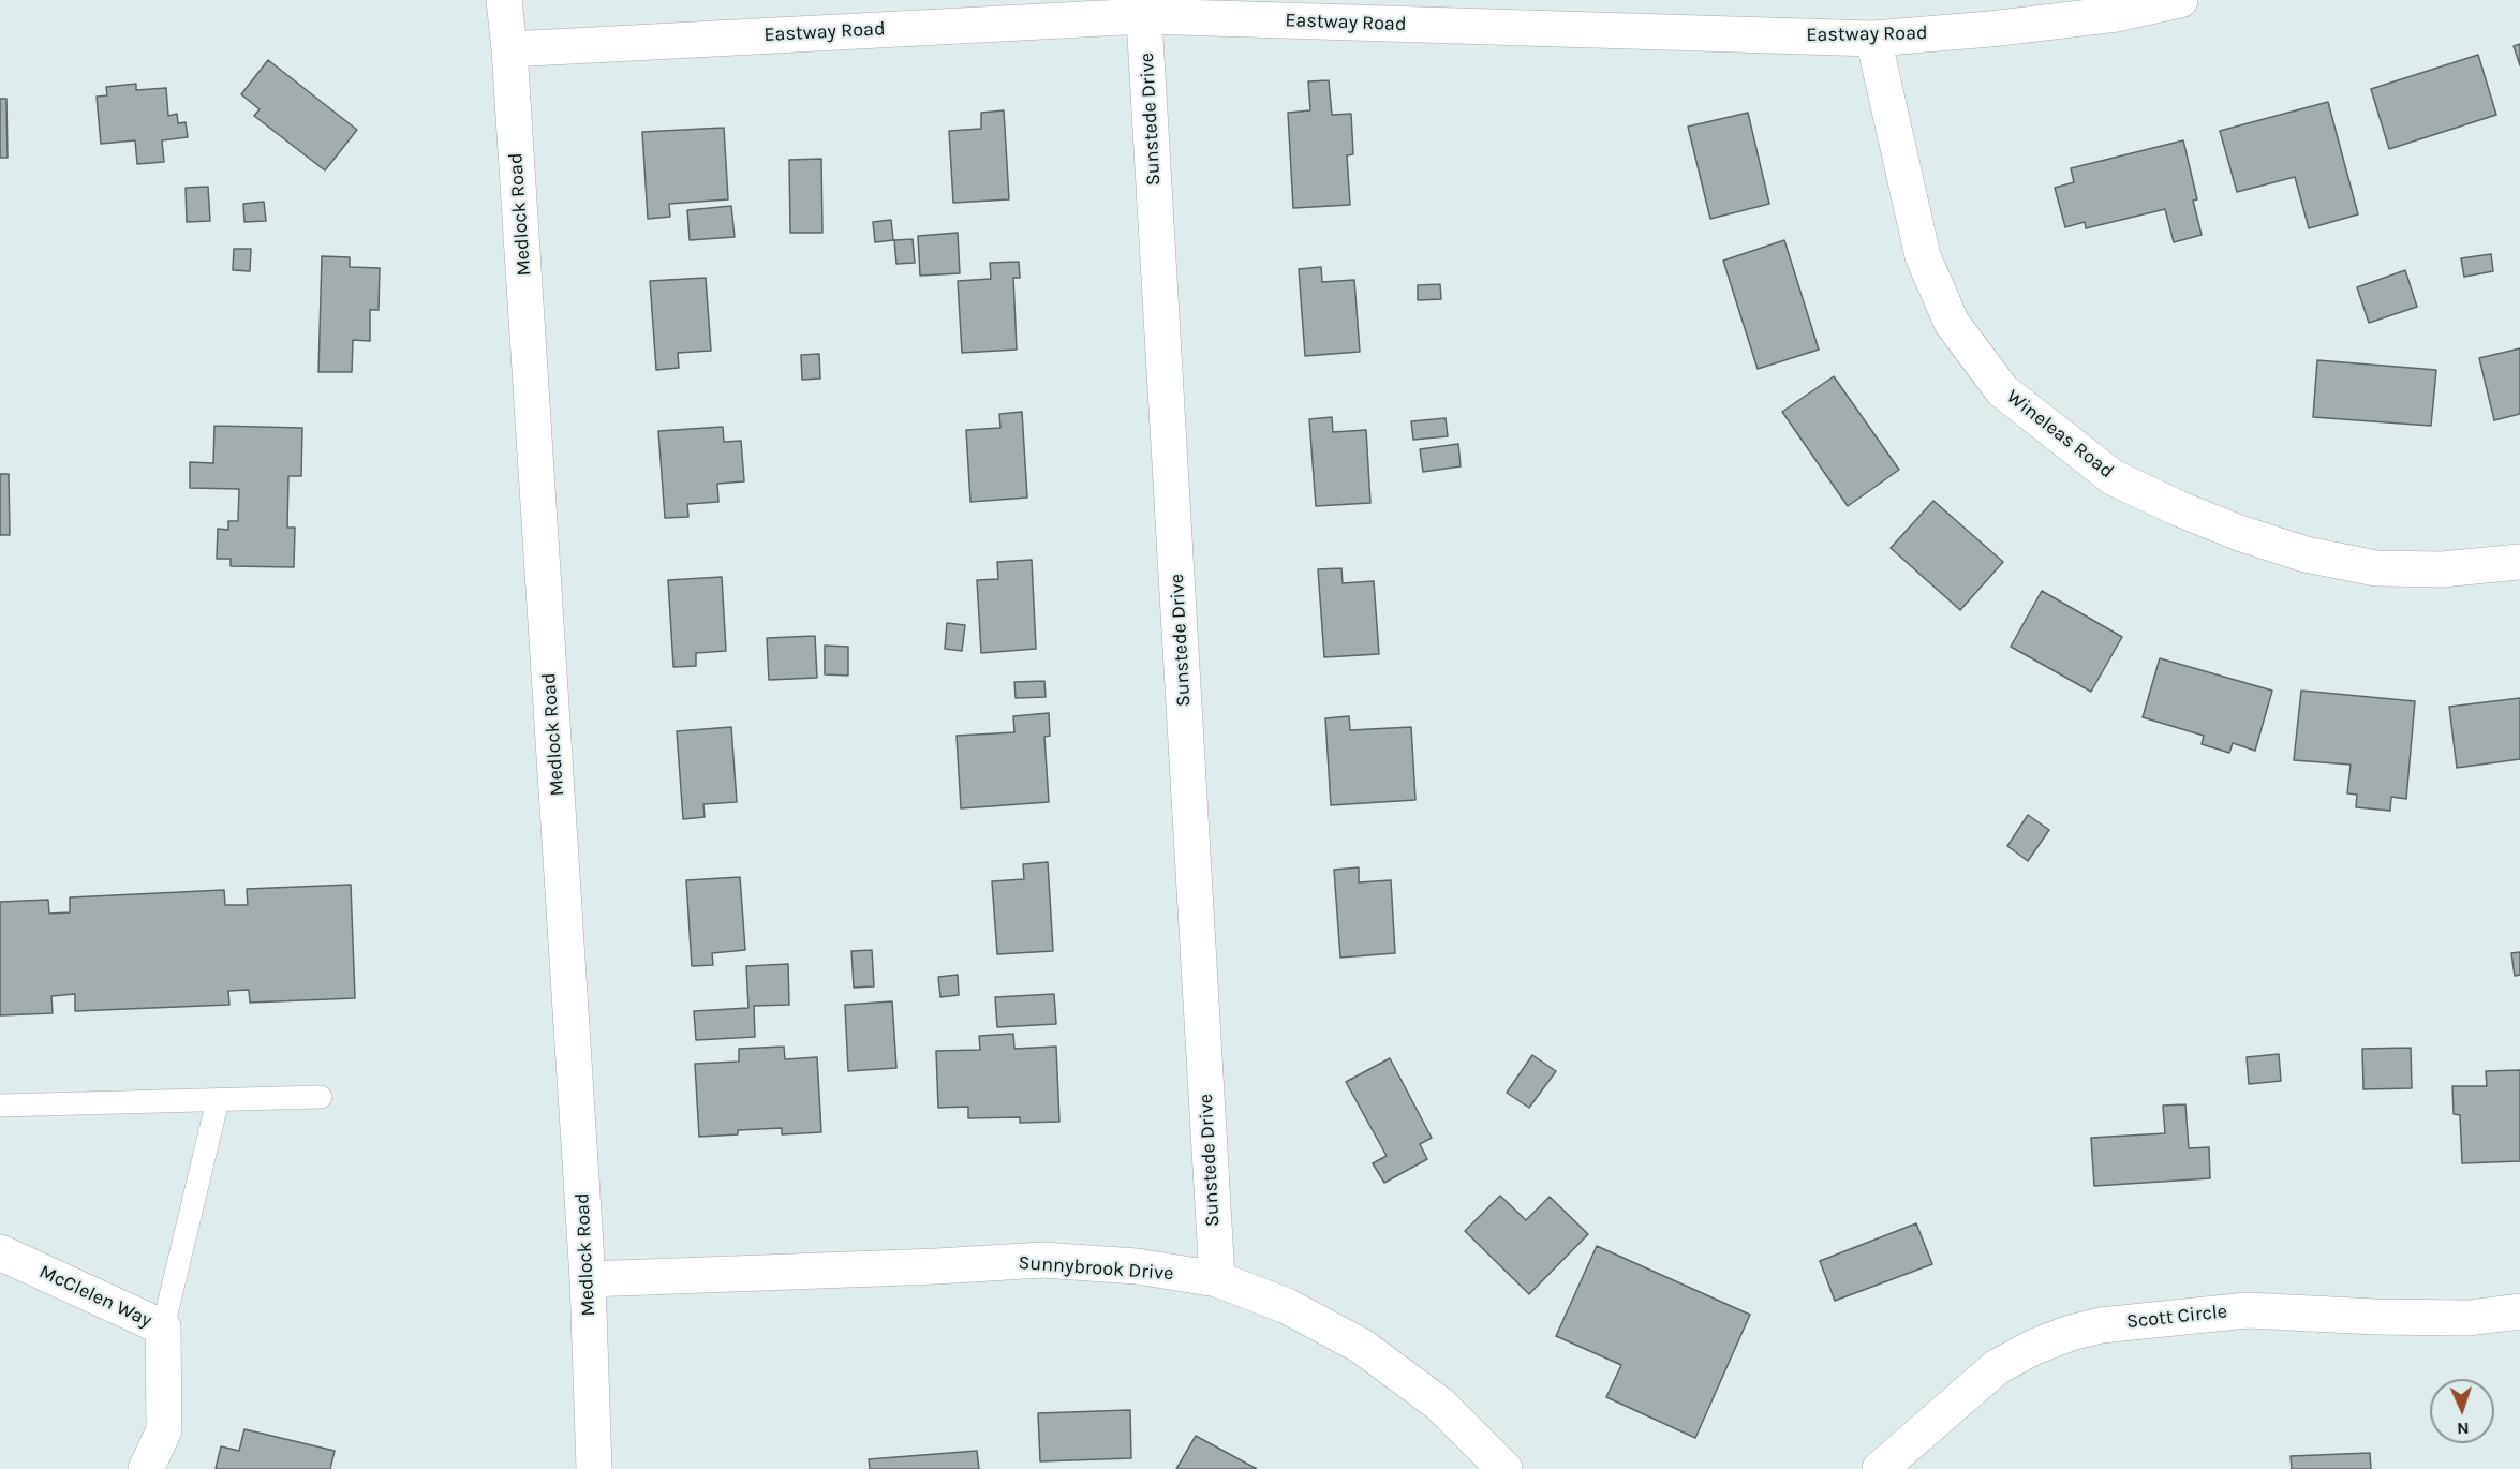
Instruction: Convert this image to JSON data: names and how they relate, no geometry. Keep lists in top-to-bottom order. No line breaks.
{"streets":{"street":["Eastway Road","Sunstede Drive","Medlock Road","Wineleas Road","Sunnybrook Drive","McClelen Way","Scott Circle"]},"crossings":[["Eastway Road","Sunstede Drive"],["Eastway Road","Medlock Road"],["Eastway Road","Wineleas Road"],["Sunstede Drive","Sunnybrook Drive"],["Medlock Road","Sunnybrook Drive"]],"north":"bottom"}
